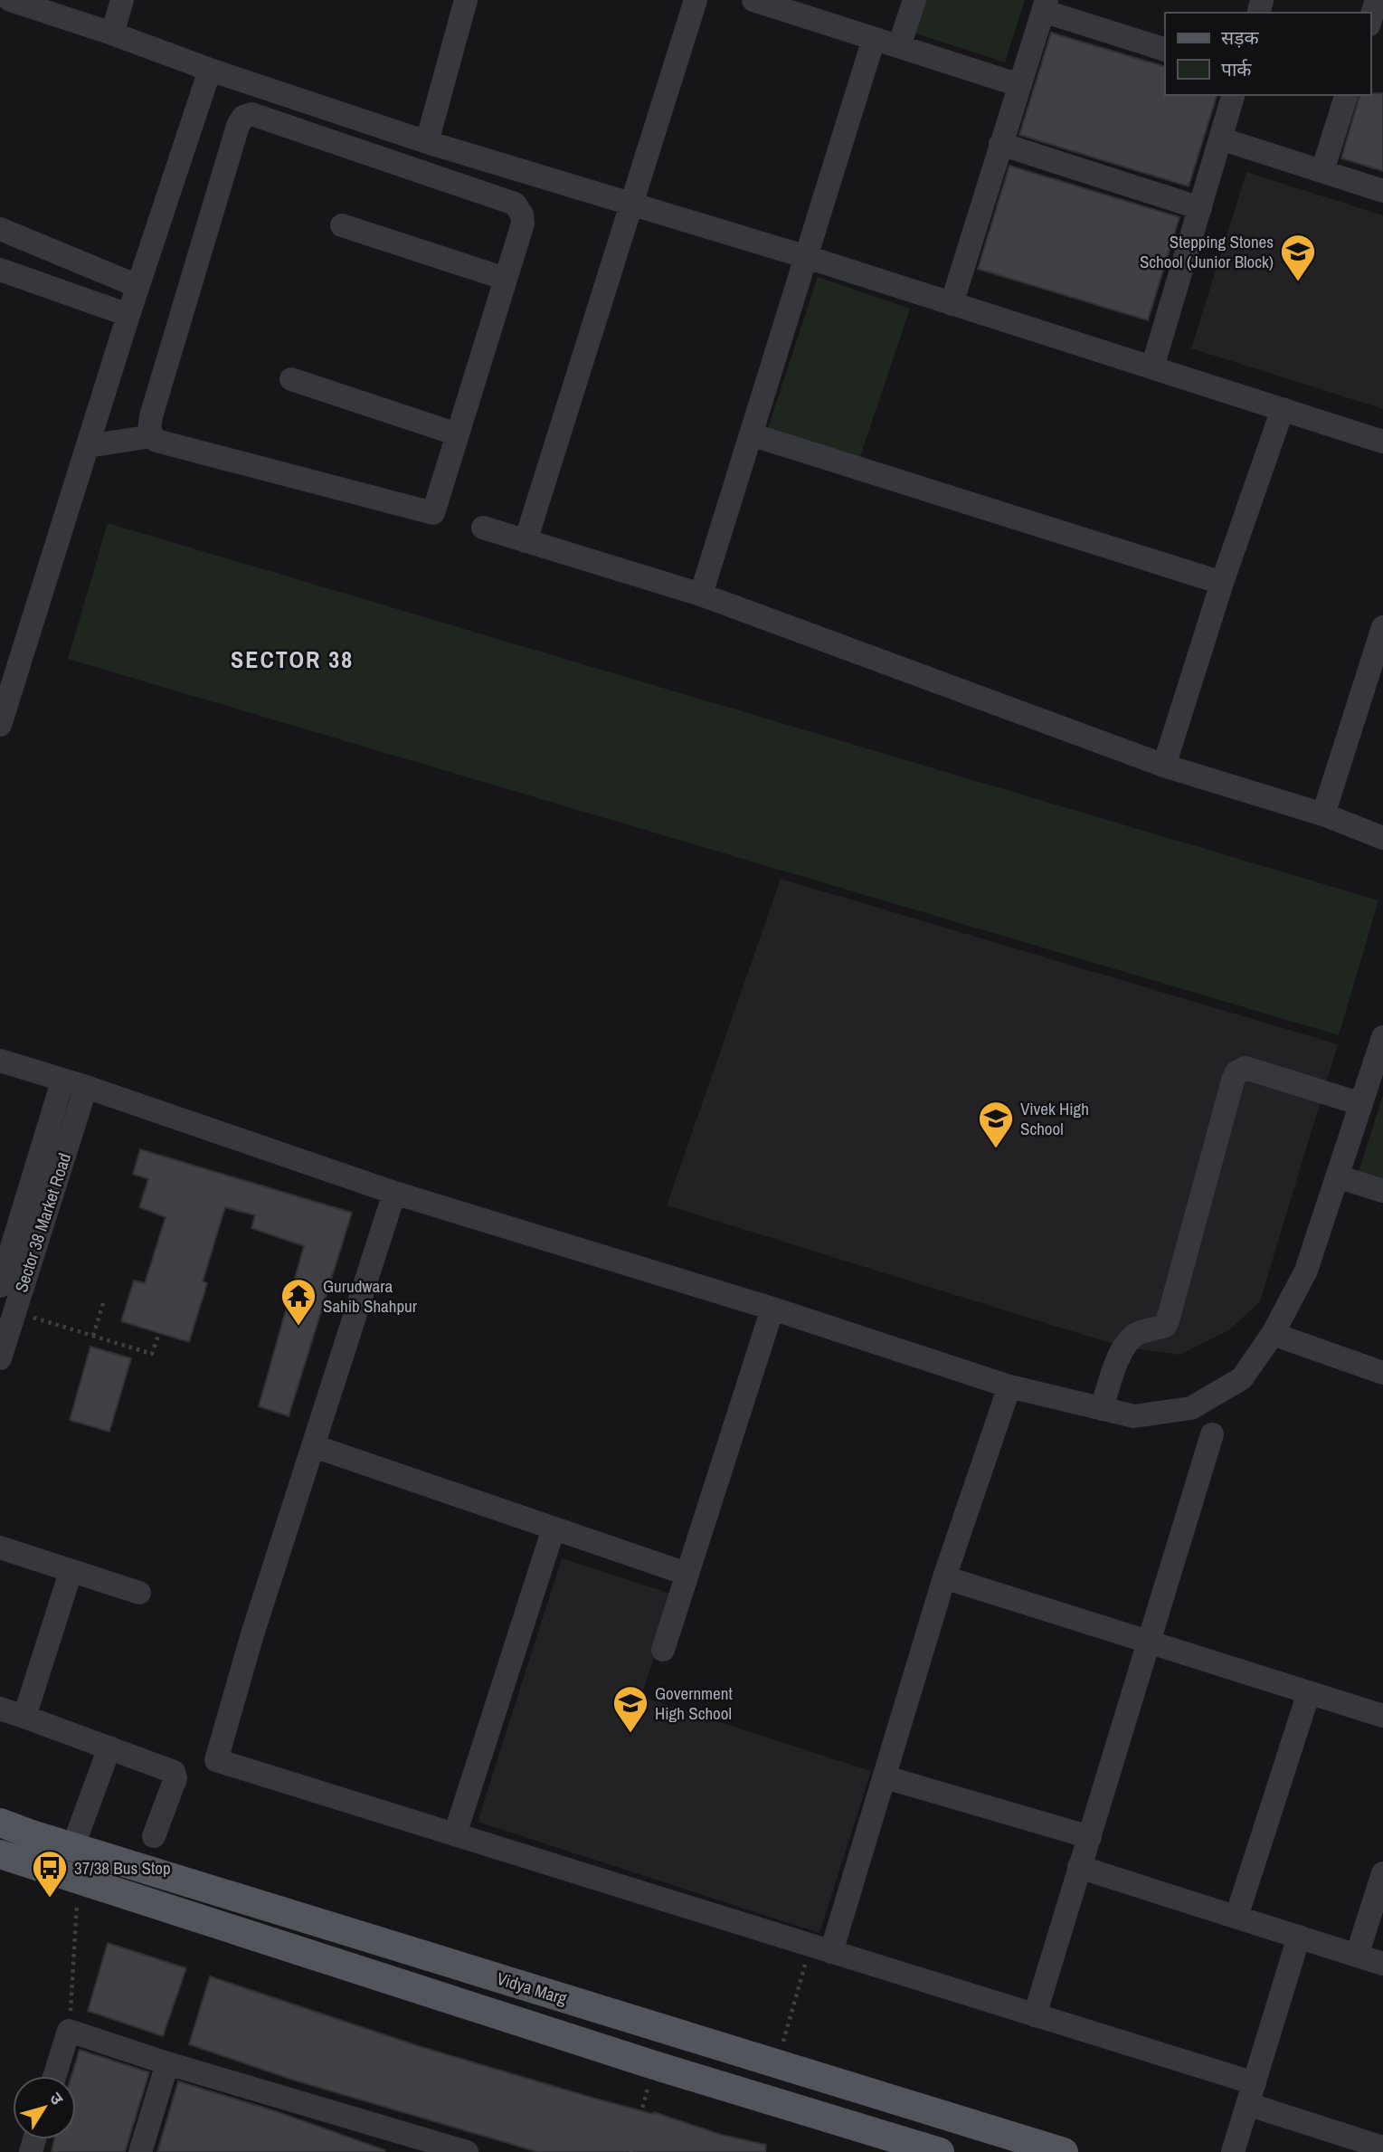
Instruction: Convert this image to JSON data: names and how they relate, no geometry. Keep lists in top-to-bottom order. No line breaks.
{"streets":{"main road":["Vidya Marg"],"street":["Sector 38 Market Road"]},"districts":["SECTOR 38"],"places":{"school or university":["Stepping Stones School (Junior Block)","Vivek High School","Government High School"],"temple":["Gurudwara Sahib Shahpur"],"bus stop":["37/38 Bus Stop"]},"legend":["सड़क","पार्क"],"north":"top right"}
